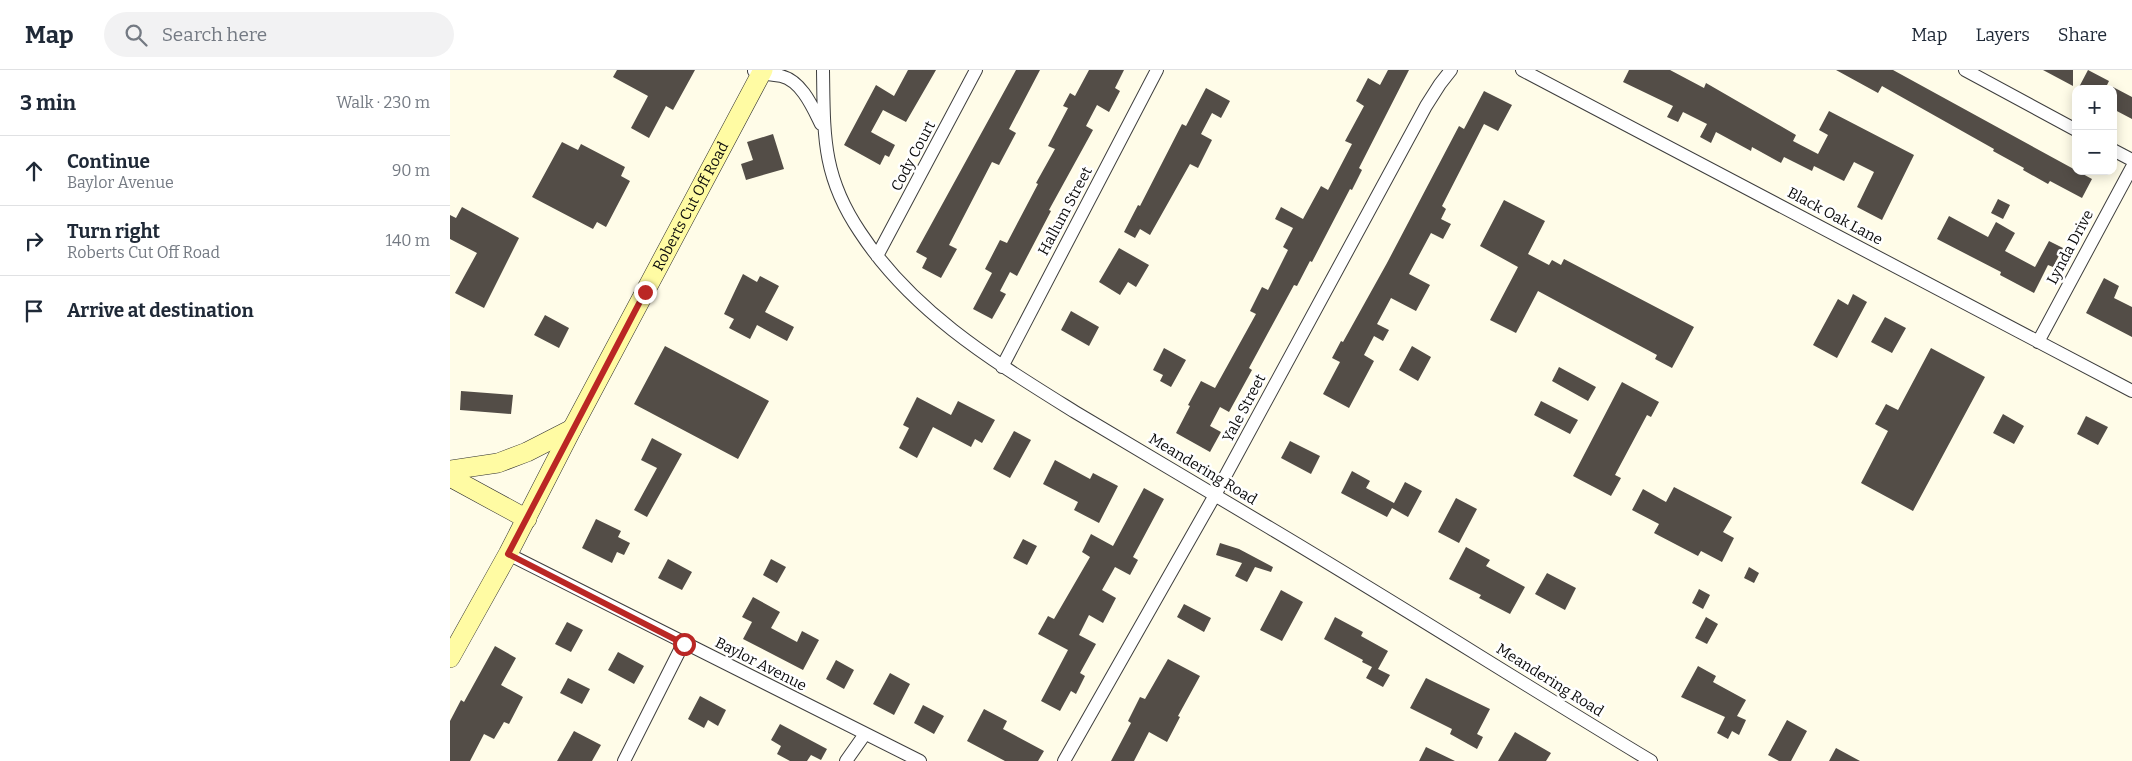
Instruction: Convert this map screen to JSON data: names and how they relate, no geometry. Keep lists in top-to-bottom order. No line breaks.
{"streets":{"street":["Cody Court","Roberts Cut Off Road","Hallum Street","Black Oak Lane","Lynda Drive","Yale Street","Meandering Road","Baylor Avenue"]},"crossings":[["Cody Court","Meandering Road"],["Roberts Cut Off Road","Meandering Road"],["Roberts Cut Off Road","Baylor Avenue"],["Hallum Street","Meandering Road"],["Black Oak Lane","Lynda Drive"],["Yale Street","Meandering Road"]],"page":{"header":"Map","search":"Search here","nav":["Map","Layers","Share"],"heading":["3 min","Walk · 230 m"],"map_buttons":["+","−"],"list":[["Continue","Baylor Avenue","90 m"],["Turn right","Roberts Cut Off Road","140 m"],"Arrive at destination"]}}
